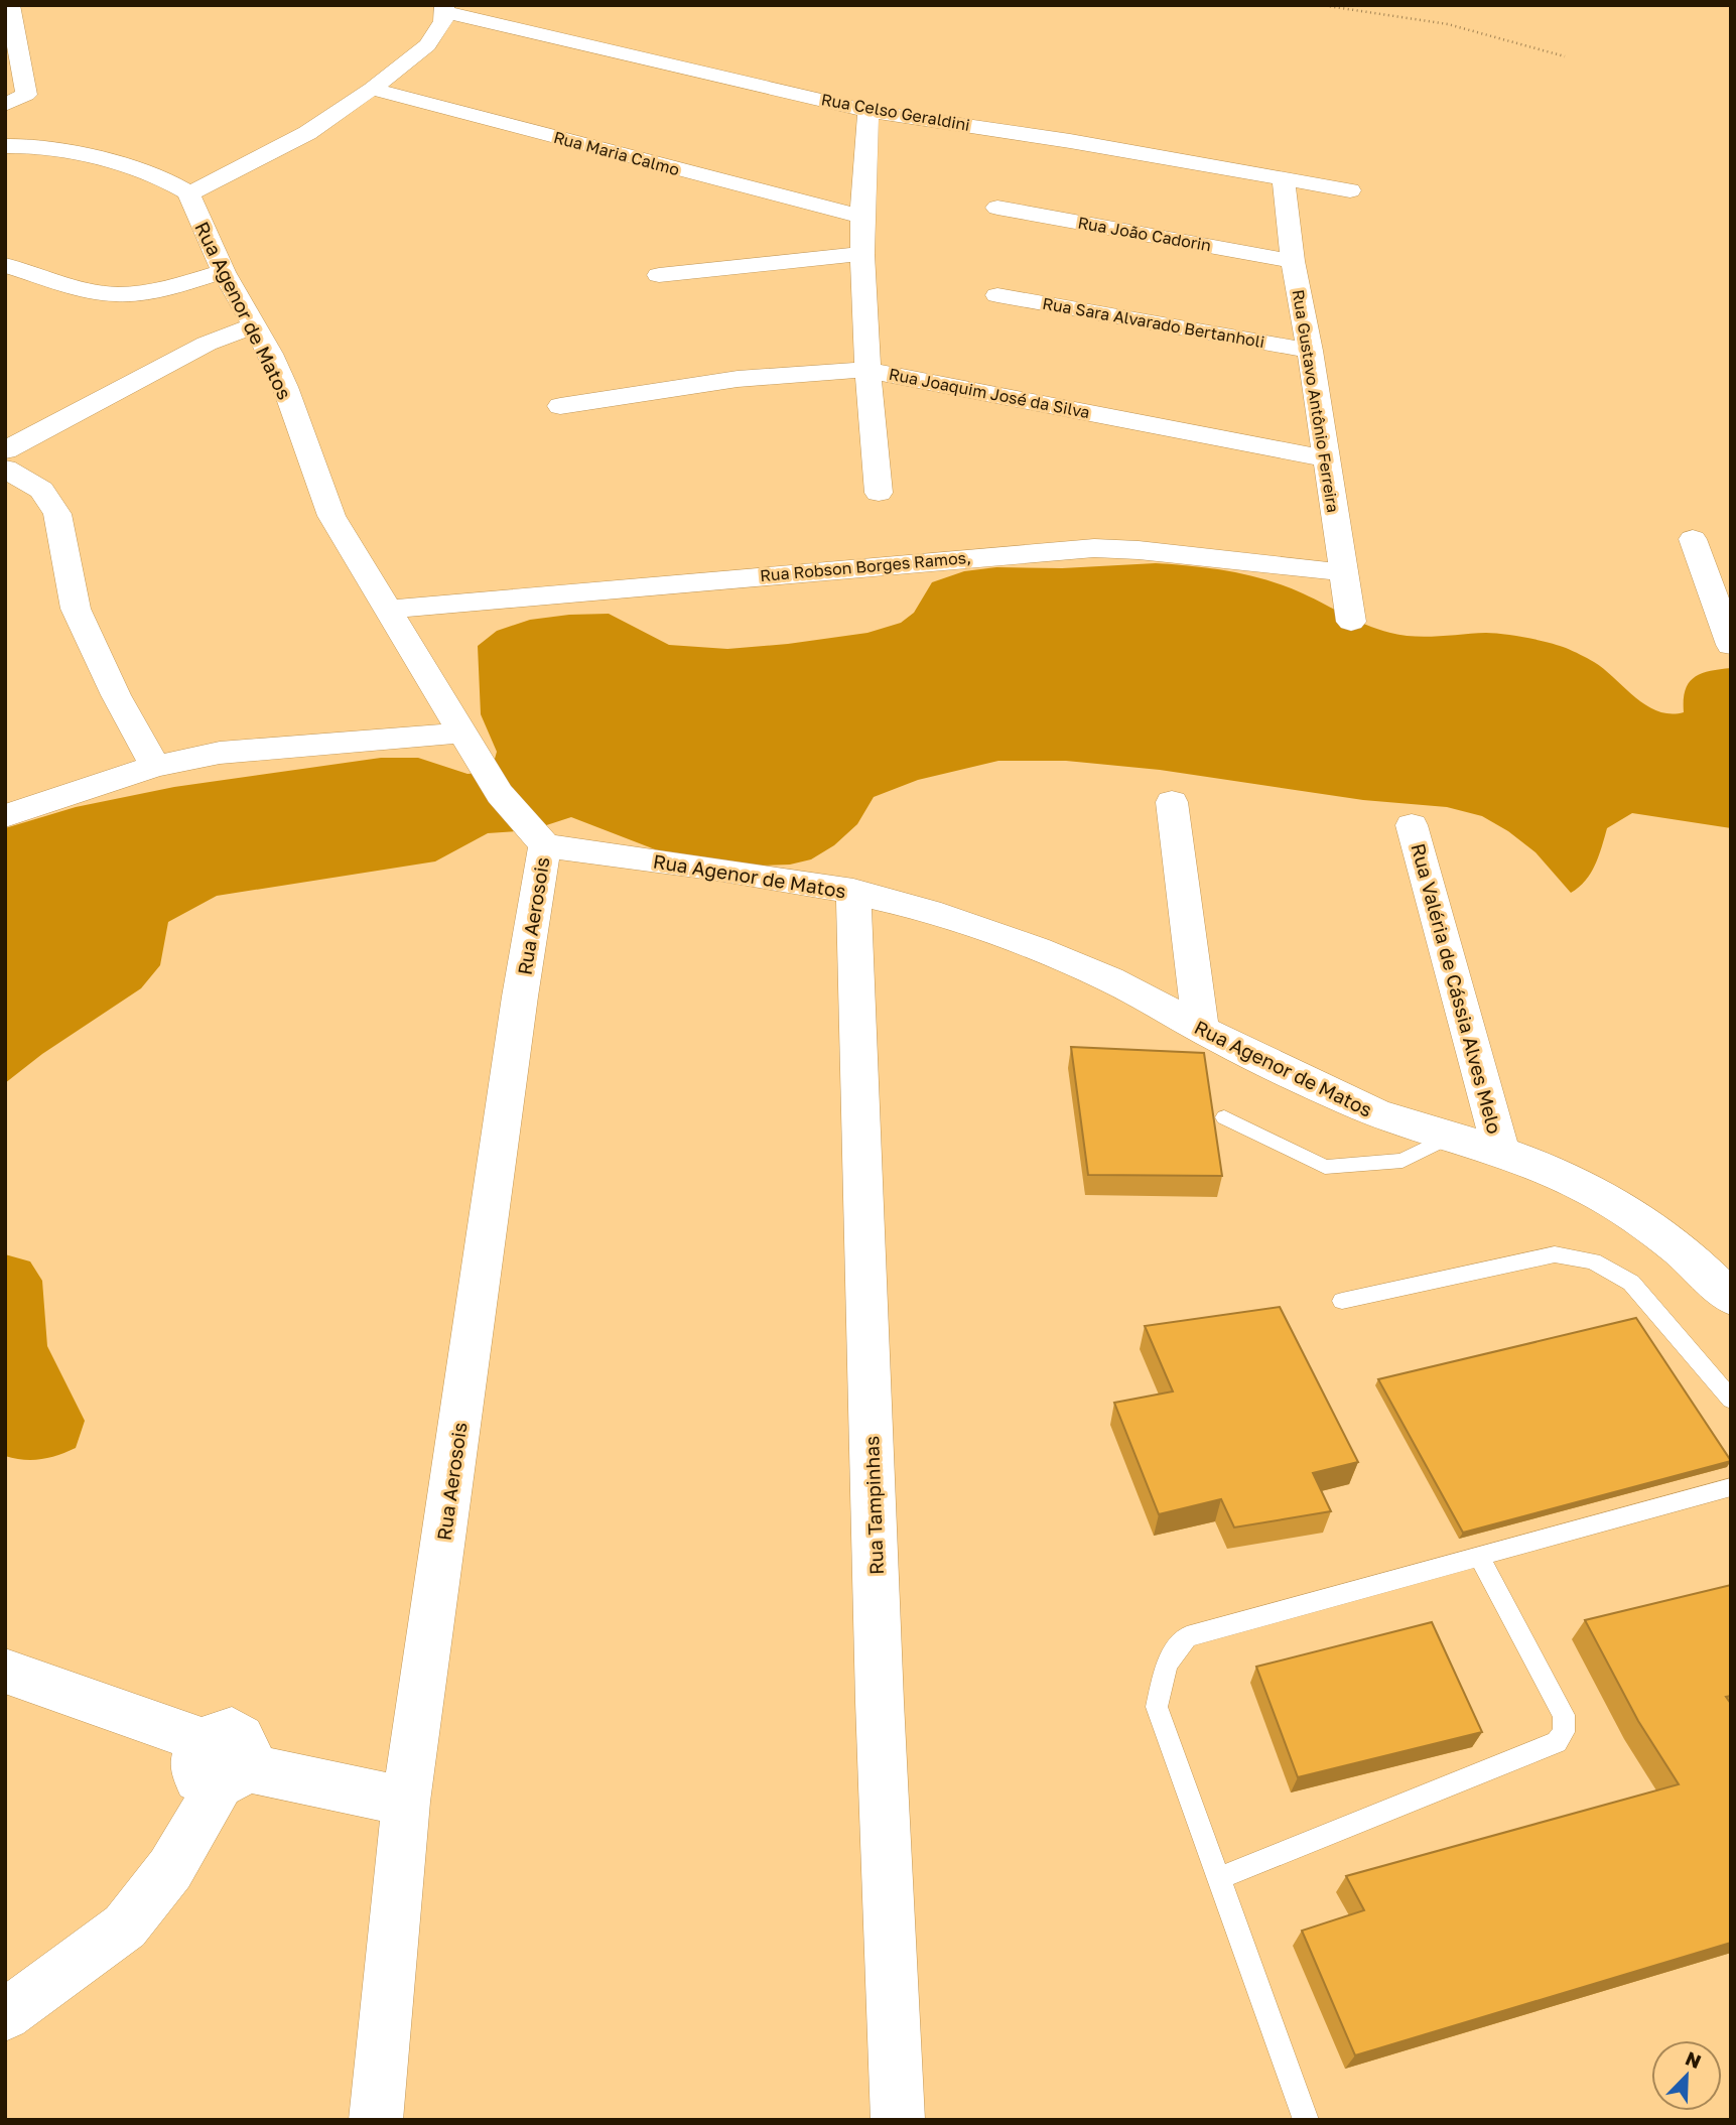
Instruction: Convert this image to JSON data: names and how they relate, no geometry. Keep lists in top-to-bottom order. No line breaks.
{"streets":{"street":["Rua Celso Geraldini","Rua Maria Calmo","Rua João Cadorin","Rua Agenor de Matos","Rua Sara Alvarado Bertanholi","Rua Joaquim José da Silva","Rua Gustavo Antônio Ferreira","Rua Robson Borges Ramos,","Rua Aerosois","Rua Valéria de Cássia Alves Melo","Rua Tampinhas"]},"crossings":[["Rua Celso Geraldini","Rua Joaquim José da Silva"],["Rua Celso Geraldini","Rua Gustavo Antônio Ferreira"],["Rua Maria Calmo","Rua Joaquim José da Silva"],["Rua João Cadorin","Rua Gustavo Antônio Ferreira"],["Rua Agenor de Matos","Rua Robson Borges Ramos,"],["Rua Agenor de Matos","Rua Aerosois"],["Rua Agenor de Matos","Rua Valéria de Cássia Alves Melo"],["Rua Agenor de Matos","Rua Tampinhas"],["Rua Sara Alvarado Bertanholi","Rua Gustavo Antônio Ferreira"],["Rua Joaquim José da Silva","Rua Gustavo Antônio Ferreira"],["Rua Gustavo Antônio Ferreira","Rua Robson Borges Ramos,"]],"north":"top right"}
